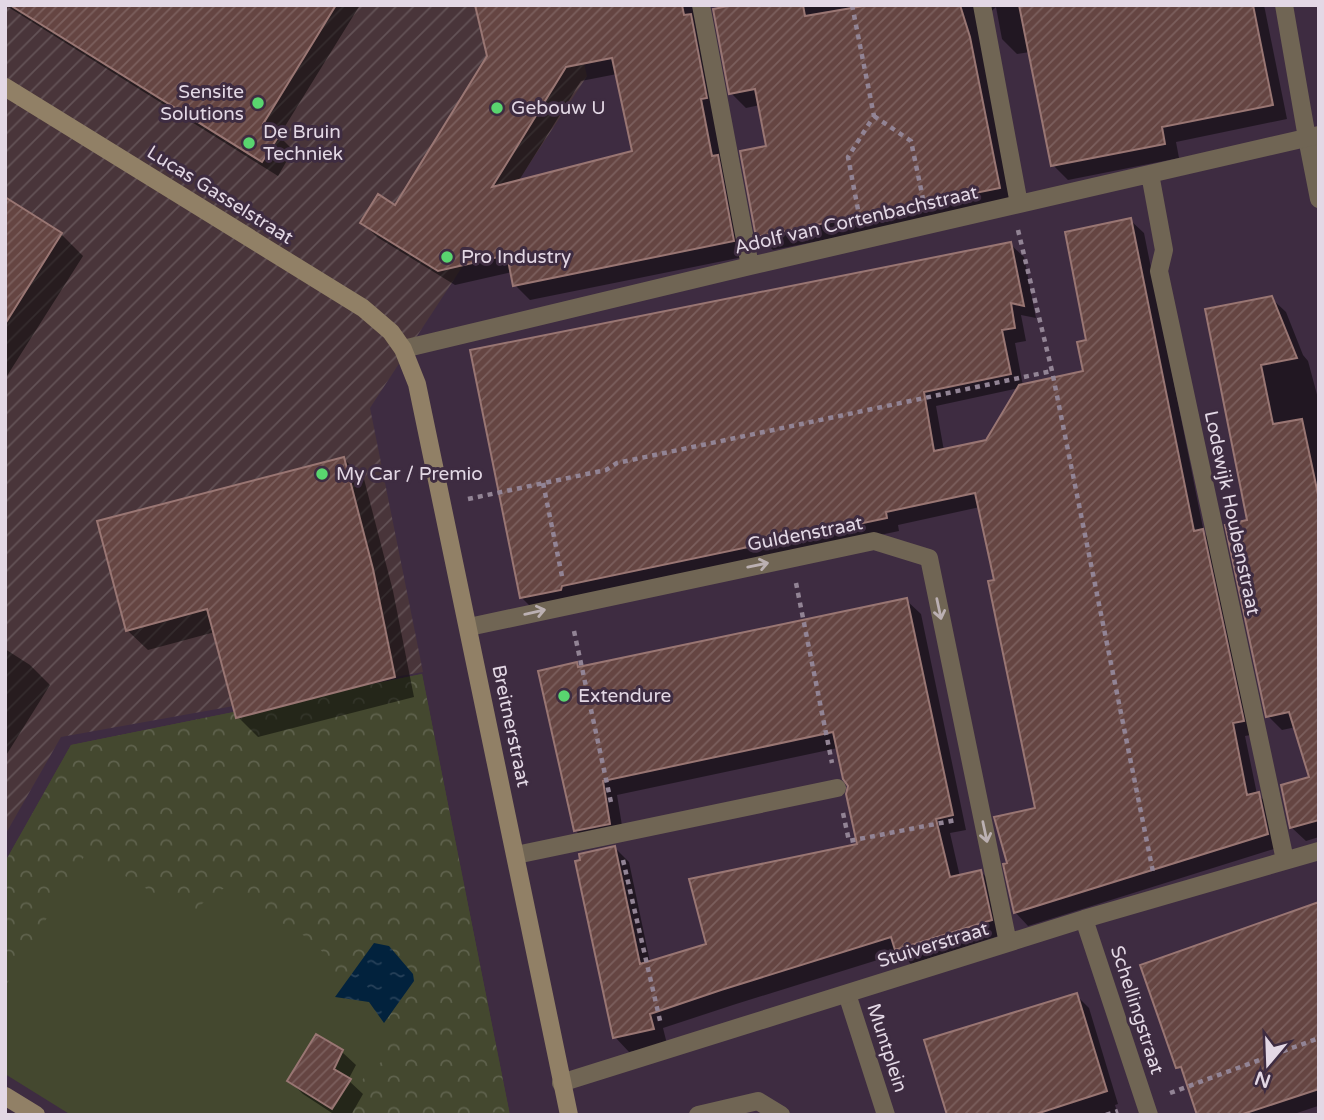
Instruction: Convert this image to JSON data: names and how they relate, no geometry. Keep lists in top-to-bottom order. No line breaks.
{"streets":{"street":["Lucas Gasselstraat","Adolf van Cortenbachstraat","Lodewijk Houbenstraat","Guldenstraat","Breitnerstraat","Stuiverstraat","Schellingstraat","Muntplein"]},"crossings":[["Lucas Gasselstraat","Adolf van Cortenbachstraat"],["Lucas Gasselstraat","Breitnerstraat"],["Adolf van Cortenbachstraat","Lodewijk Houbenstraat"],["Adolf van Cortenbachstraat","Breitnerstraat"],["Lodewijk Houbenstraat","Stuiverstraat"],["Guldenstraat","Breitnerstraat"],["Guldenstraat","Stuiverstraat"],["Breitnerstraat","Stuiverstraat"],["Stuiverstraat","Schellingstraat"],["Stuiverstraat","Muntplein"]],"places":["Sensite Solutions","Gebouw U","De Bruin Techniek","Pro Industry","My Car / Premio","Extendure"],"north":"bottom"}
